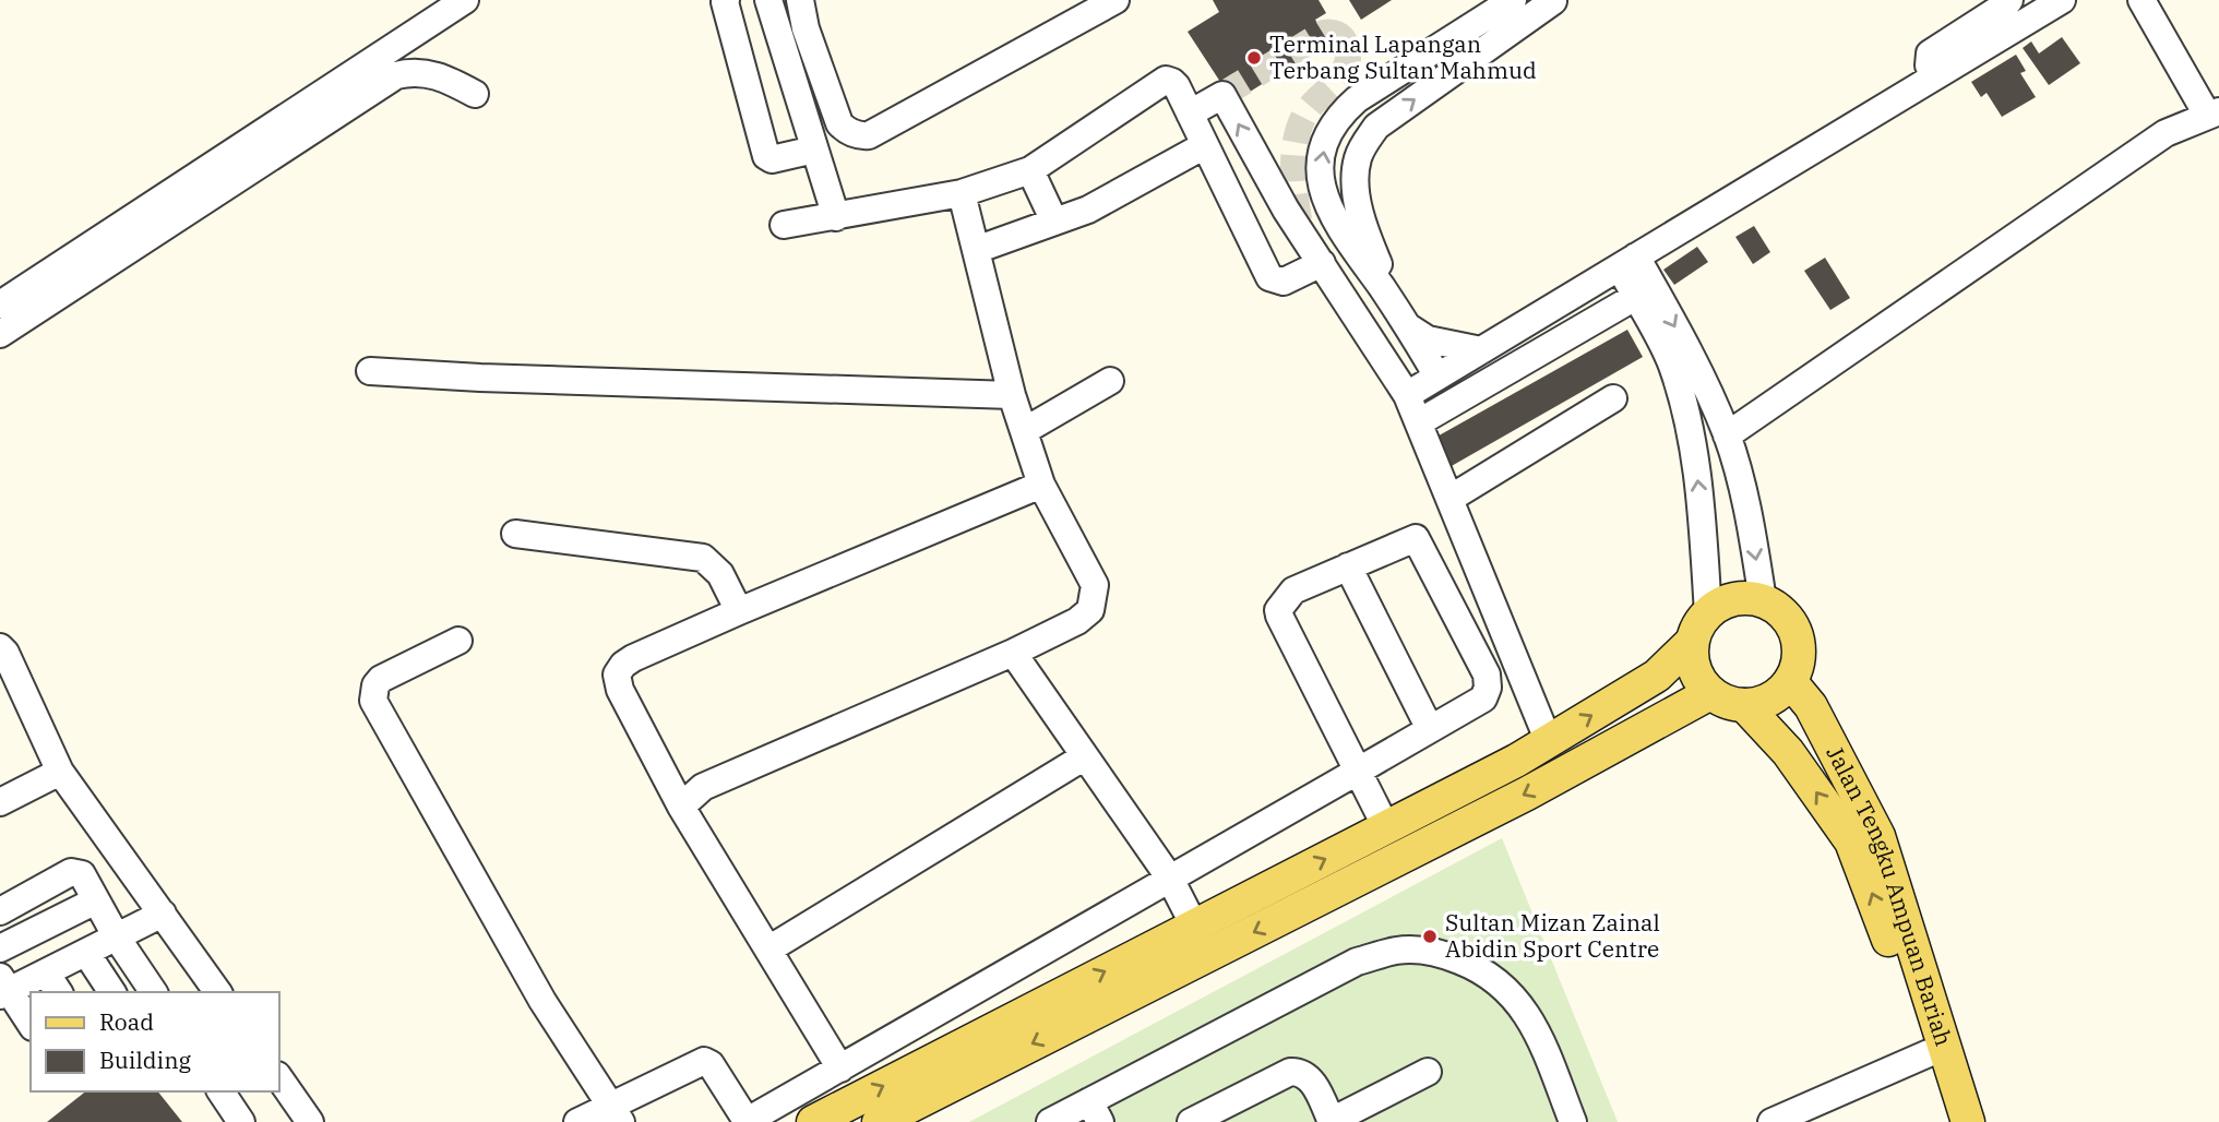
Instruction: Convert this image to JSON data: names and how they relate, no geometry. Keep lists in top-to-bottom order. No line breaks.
{"streets":{"main road":["Jalan Tengku Ampuan Bariah"]},"places":["Terminal Lapangan Terbang Sultan Mahmud","Sultan Mizan Zainal Abidin Sport Centre"],"legend":["Road","Building"]}
